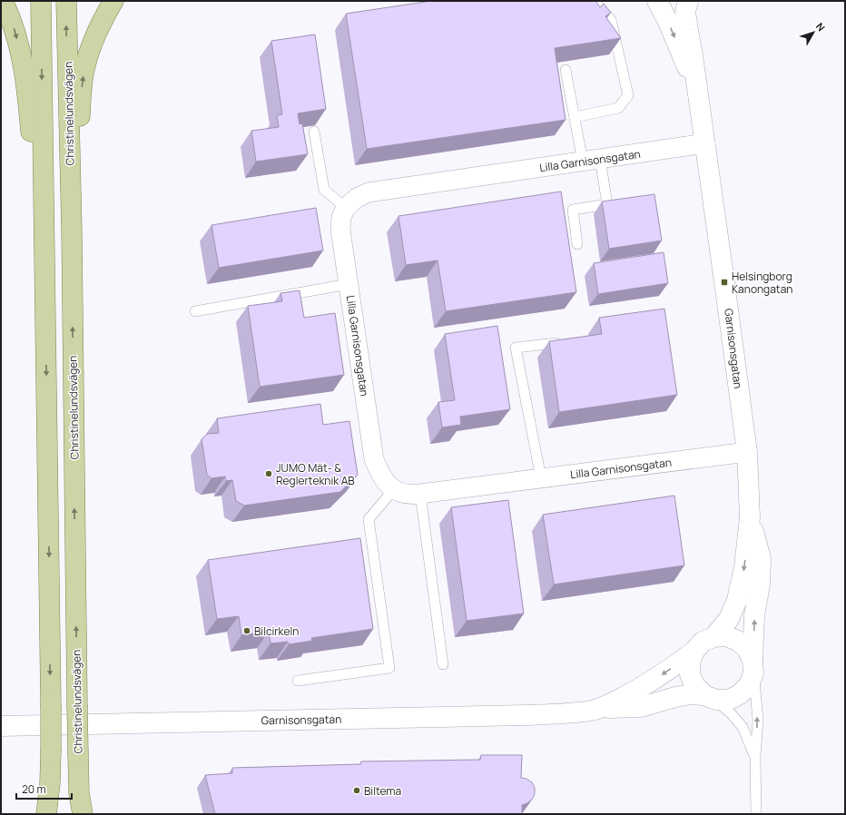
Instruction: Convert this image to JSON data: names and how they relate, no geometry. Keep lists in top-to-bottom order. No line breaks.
{"streets":{"main road":["Christinelundsvägen"],"street":["Lilla Garnisonsgatan","Garnisonsgatan"]},"crossings":[["Lilla Garnisonsgatan","Garnisonsgatan"]],"places":{"transit":["Helsingborg Kanongatan"],"other":["JUMO Mät- & Reglerteknik AB","Bilcirkeln","Biltema"]},"scale_bar":"20 m","north":"top right"}
